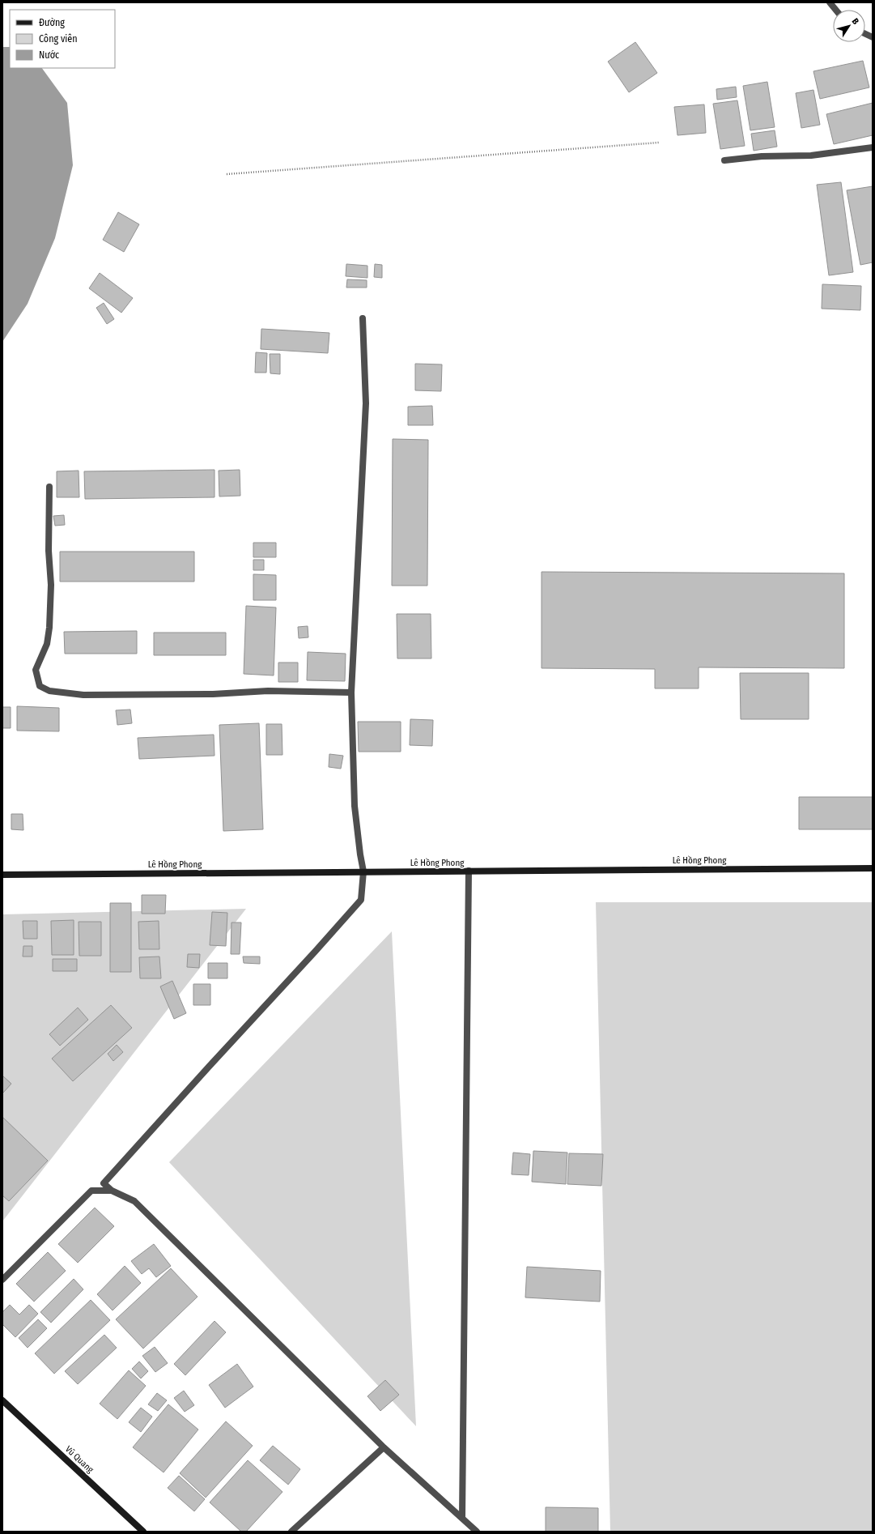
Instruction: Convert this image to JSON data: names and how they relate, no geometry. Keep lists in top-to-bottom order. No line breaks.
{"streets":{"street":["Lê Hồng Phong","Vũ Quang"]},"legend":["Đường","Công viên","Nước"],"north":"top right"}
